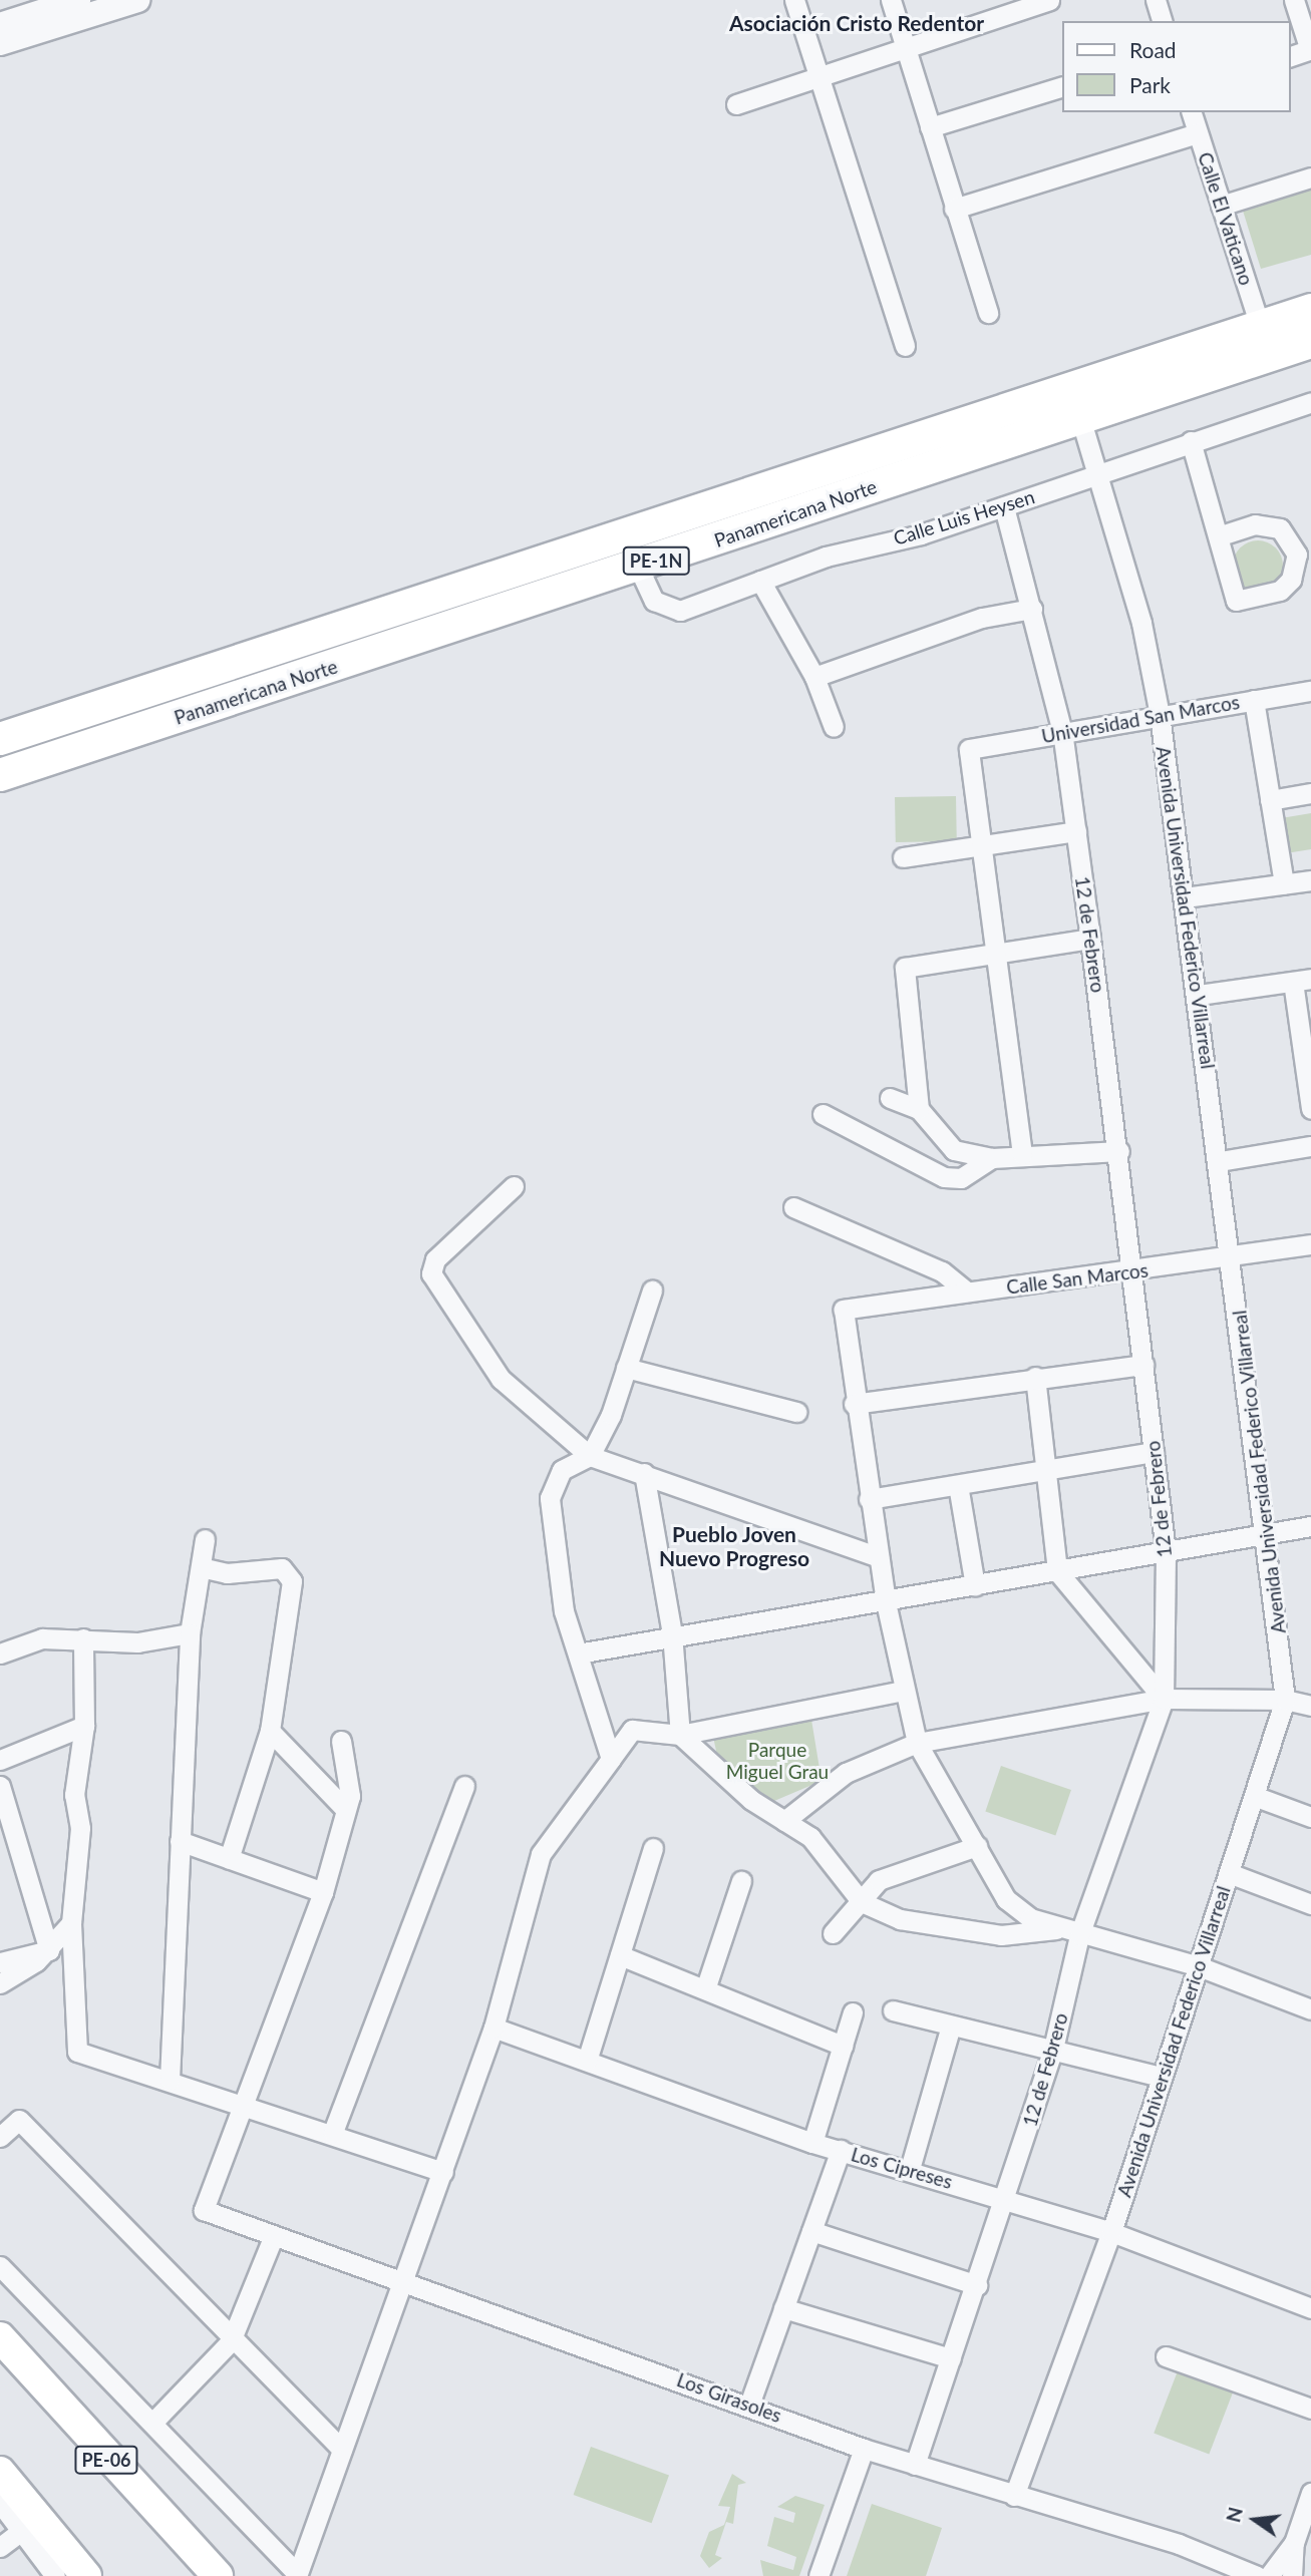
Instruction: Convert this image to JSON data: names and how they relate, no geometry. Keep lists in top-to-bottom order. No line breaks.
{"streets":{"highway":["Panamericana Norte","PE-1N"],"main road":["PE-06"],"street":["Calle El Vaticano","Calle Luis Heysen","Universidad San Marcos","Avenida Universidad Federico Villarreal","12 de Febrero","Calle San Marcos","Los Cipreses","Los Girasoles"]},"crossings":[["Calle El Vaticano","Panamericana Norte"],["Panamericana Norte","Calle Luis Heysen"],["Panamericana Norte","Avenida Universidad Federico Villarreal"],["Calle Luis Heysen","Avenida Universidad Federico Villarreal"],["Calle Luis Heysen","12 de Febrero"],["Universidad San Marcos","Avenida Universidad Federico Villarreal"],["Universidad San Marcos","12 de Febrero"],["Avenida Universidad Federico Villarreal","Calle San Marcos"],["Avenida Universidad Federico Villarreal","Los Cipreses"],["Avenida Universidad Federico Villarreal","Los Girasoles"],["12 de Febrero","Calle San Marcos"],["12 de Febrero","Los Cipreses"],["12 de Febrero","Los Girasoles"]],"districts":["Asociación Cristo Redentor","Pueblo Joven Nuevo Progreso"],"parks":["Parque Miguel Grau"],"legend":["Road","Park"],"north":"left"}
